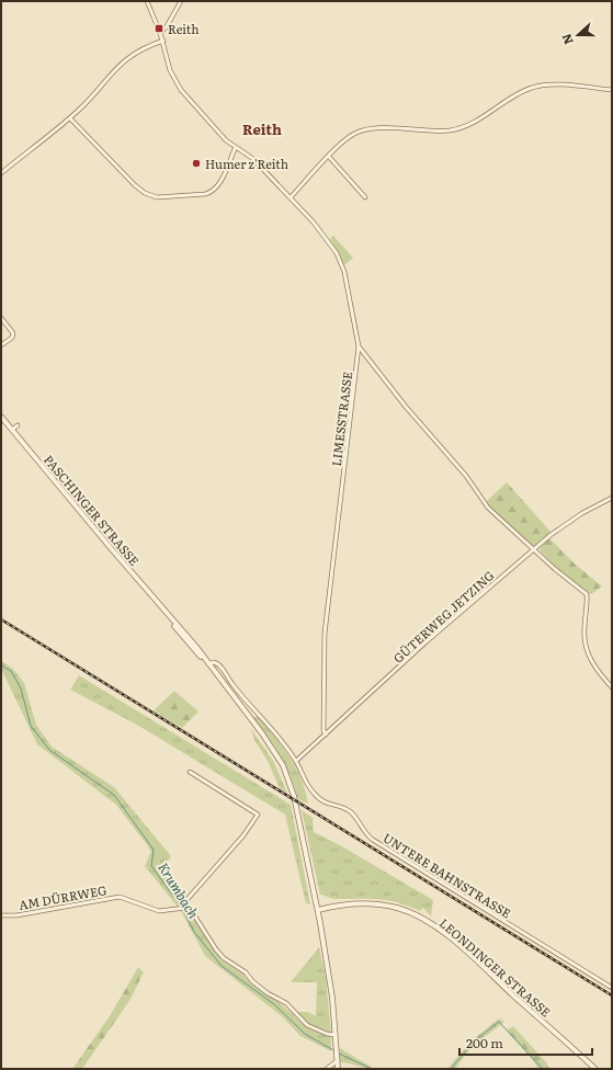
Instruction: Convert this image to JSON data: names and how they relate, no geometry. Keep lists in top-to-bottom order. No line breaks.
{"streets":{"street":["LIMESSTRASSE","PASCHINGER STRASSE","GÜTERWEG JETZING","UNTERE BAHNSTRASSE","AM DÜRRWEG","LEONDINGER STRASSE"]},"crossings":[["LIMESSTRASSE","GÜTERWEG JETZING"],["PASCHINGER STRASSE","UNTERE BAHNSTRASSE"],["PASCHINGER STRASSE","LEONDINGER STRASSE"],["GÜTERWEG JETZING","UNTERE BAHNSTRASSE"]],"districts":["Reith"],"water":["Krumbach"],"places":{"transit":["Reith"],"other":["Humer z'Reith"]},"scale_bar":"200 m","north":"left"}
